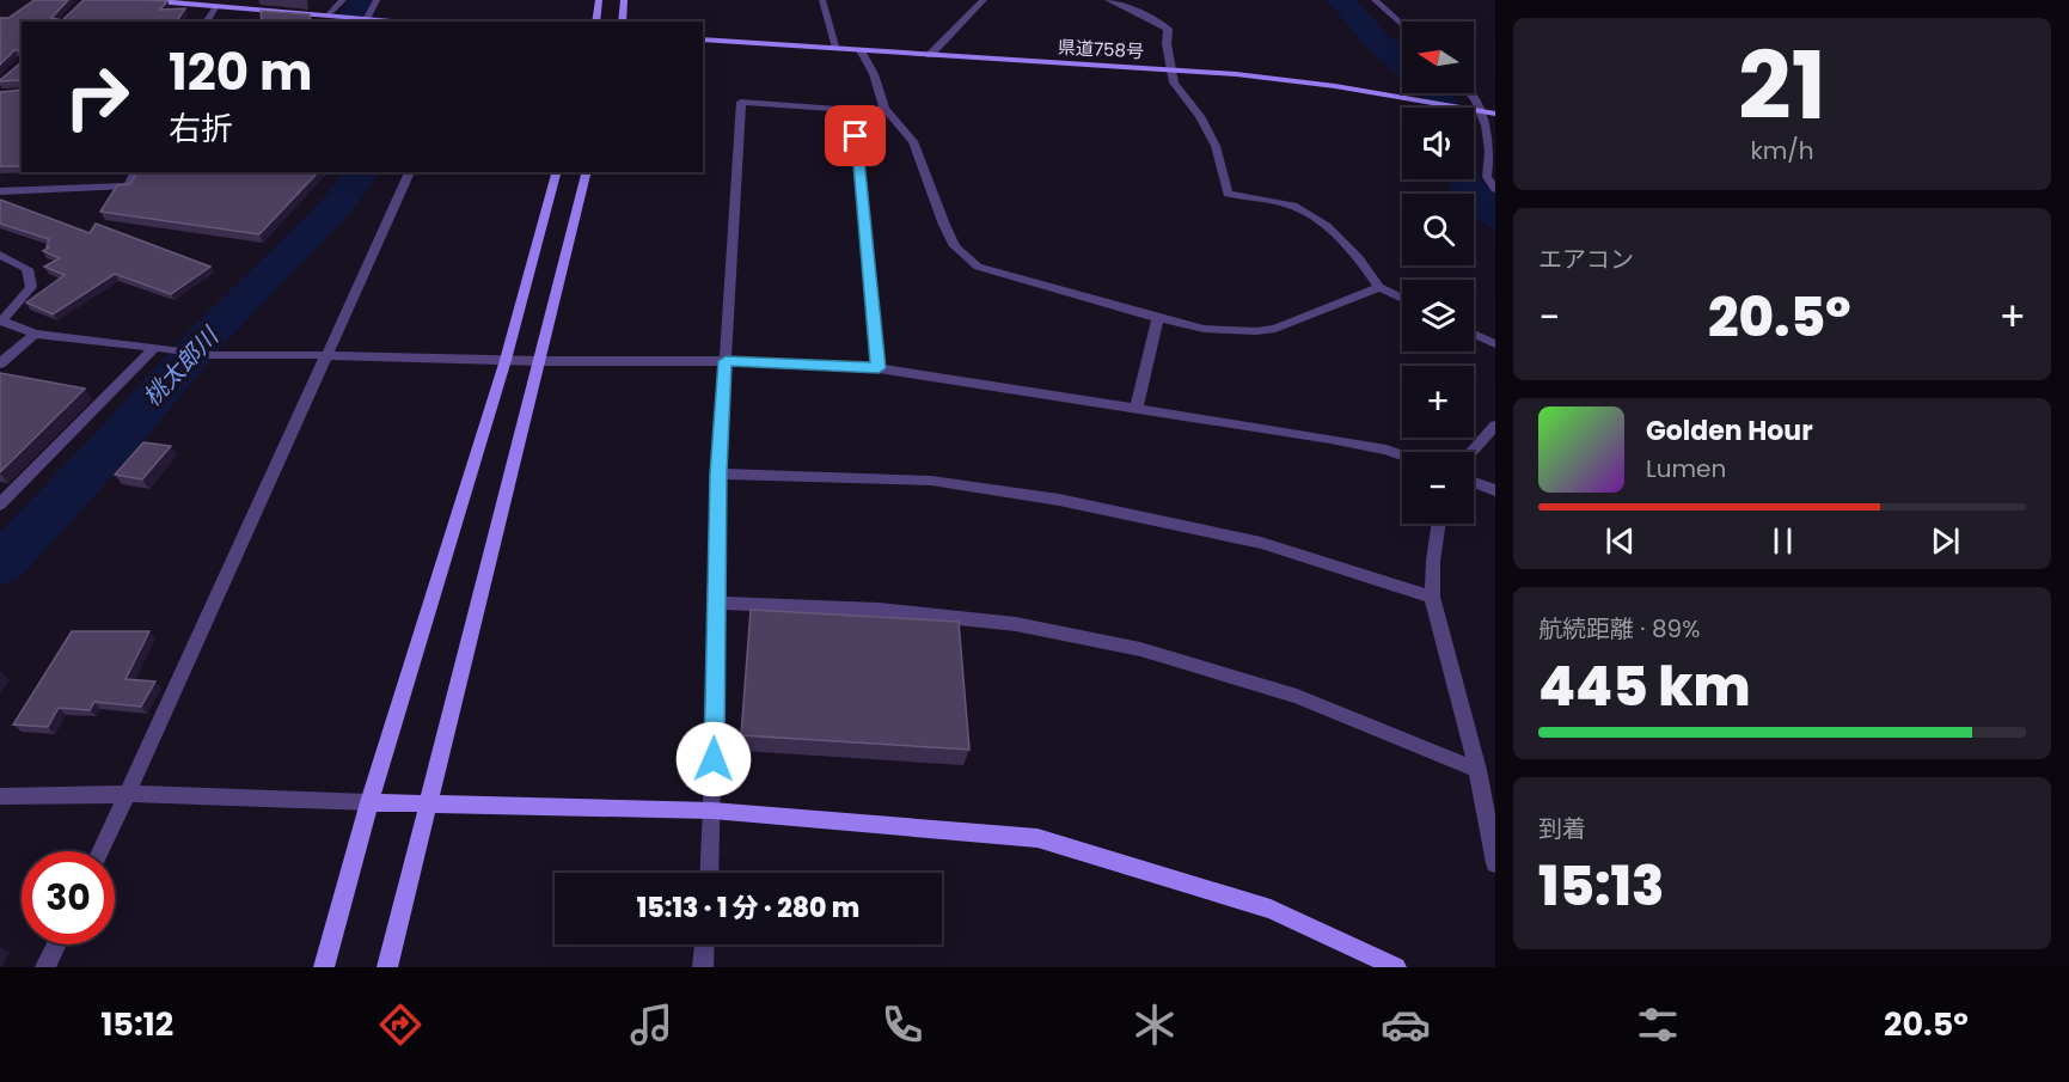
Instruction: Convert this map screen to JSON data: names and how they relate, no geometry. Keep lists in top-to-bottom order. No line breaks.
{"streets":{"street":["県道758号"]},"water":["桃太郎川"],"north":"left","page":{"tile":[["21","km/h"],"エアコン",["航続距離 · 89%","445 km"],["到着","15:13"]],"map_buttons":["+","−"],"turn":["120 m","右折"],"heat":["−","20.5°","+"],"song":["Golden Hour","Lumen"],"limit":"30","trip":"15:13 · 1 分 · 280 m","tabs":["15:12","20.5°"]}}
